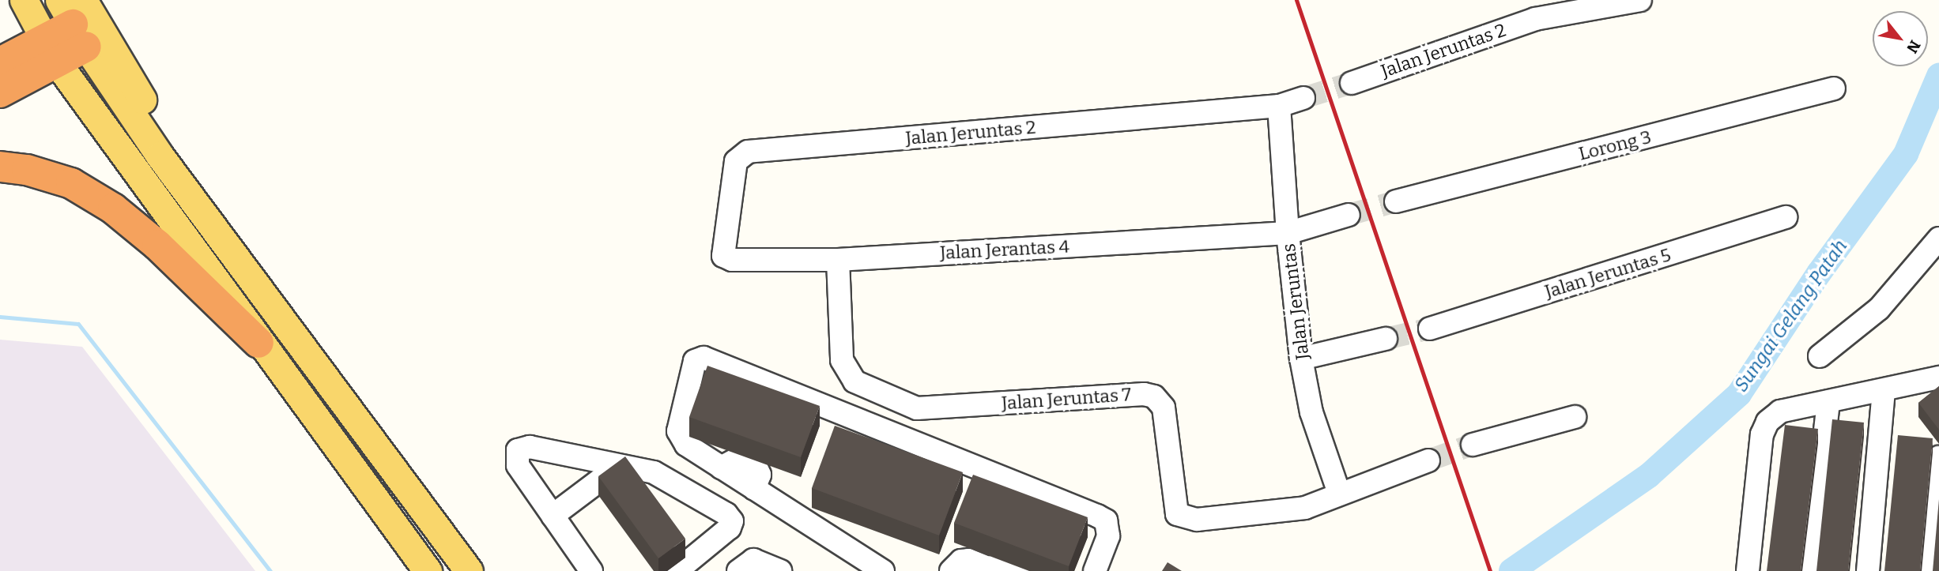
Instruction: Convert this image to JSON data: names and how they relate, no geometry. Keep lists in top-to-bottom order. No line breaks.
{"streets":{"street":["Jalan Jeruntas 2","Lorong 3","Jalan Jerantas 4","Jalan Jeruntas 5","Jalan Jeruntas","Jalan Jeruntas 7"]},"crossings":[["Jalan Jeruntas 2","Jalan Jerantas 4"],["Jalan Jeruntas 2","Jalan Jeruntas"],["Jalan Jerantas 4","Jalan Jeruntas"],["Jalan Jerantas 4","Jalan Jeruntas 7"],["Jalan Jeruntas","Jalan Jeruntas 7"]],"water":["Sungai Gelang Patah"],"north":"bottom right"}
